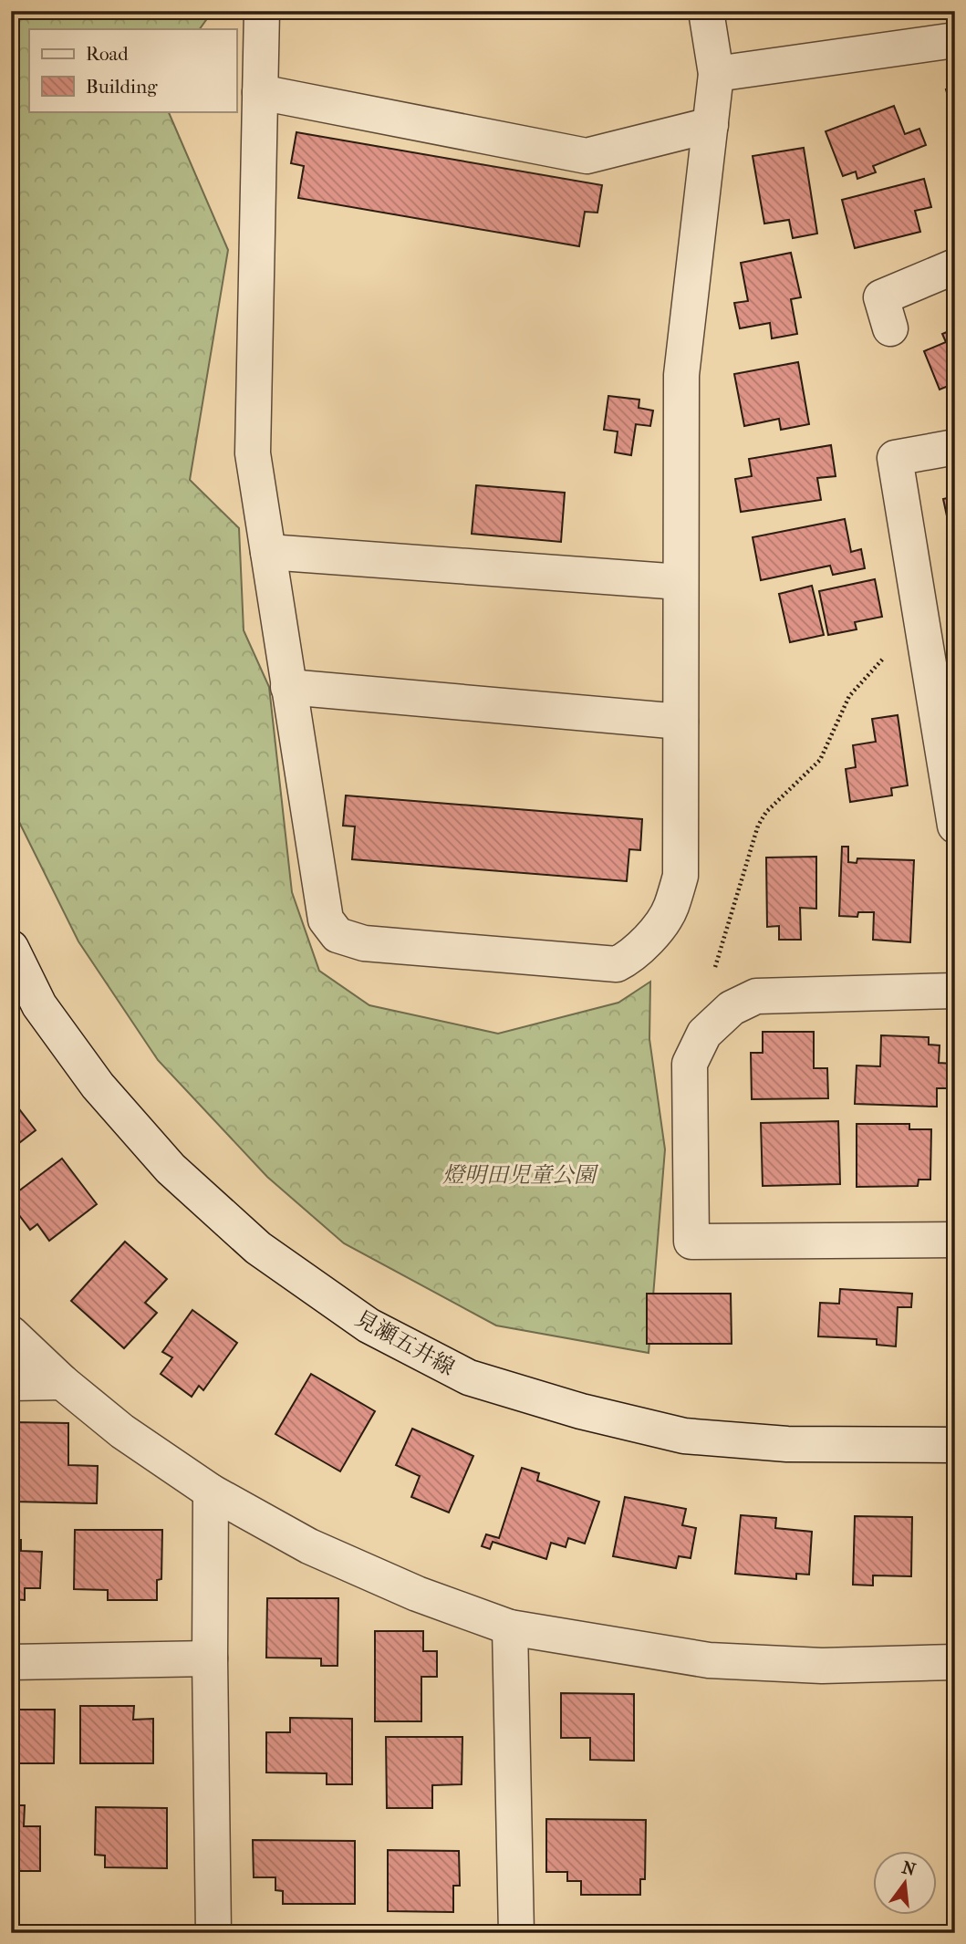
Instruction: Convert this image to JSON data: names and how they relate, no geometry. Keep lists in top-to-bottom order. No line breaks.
{"streets":{"street":["見瀬五井線"]},"parks":["燈明田児童公園"],"legend":["Road","Building"],"north":"top"}
